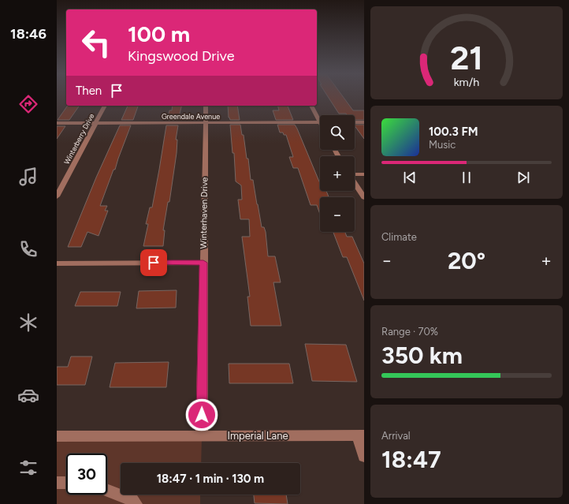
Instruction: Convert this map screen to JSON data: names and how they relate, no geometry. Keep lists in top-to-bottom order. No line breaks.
{"streets":{"street":["Greendale Avenue","Winterberry Drive","Winterhaven Drive","Imperial Lane"]},"crossings":[["Greendale Avenue","Winterberry Drive"],["Greendale Avenue","Winterhaven Drive"],["Winterhaven Drive","Imperial Lane"]],"page":{"tabs":"18:46","turn":["100 m","Kingswood Drive"],"then":"Then","map_buttons":["+","−"],"song":["100.3 FM","Music"],"tile":["Climate",["Range · 70%","350 km"],["Arrival","18:47"]],"heat":["−","20°","+"],"limit":"30","trip":"18:47 · 1 min · 130 m","gauge":["21","km/h"]}}
